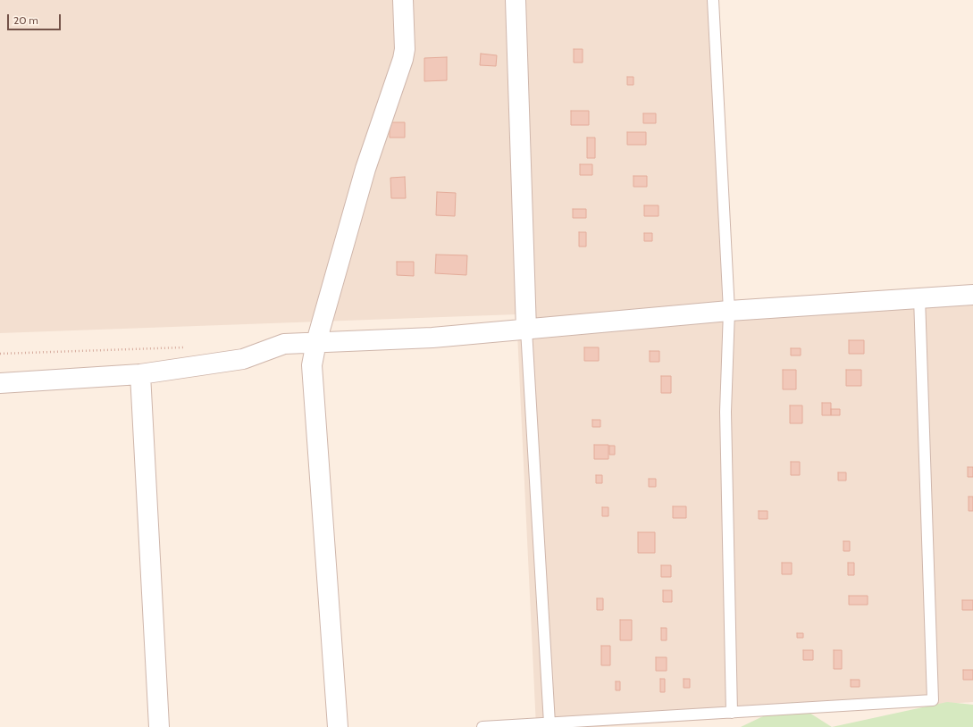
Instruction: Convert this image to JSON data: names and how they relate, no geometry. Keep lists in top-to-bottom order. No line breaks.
{"scale_bar":"20 m"}
